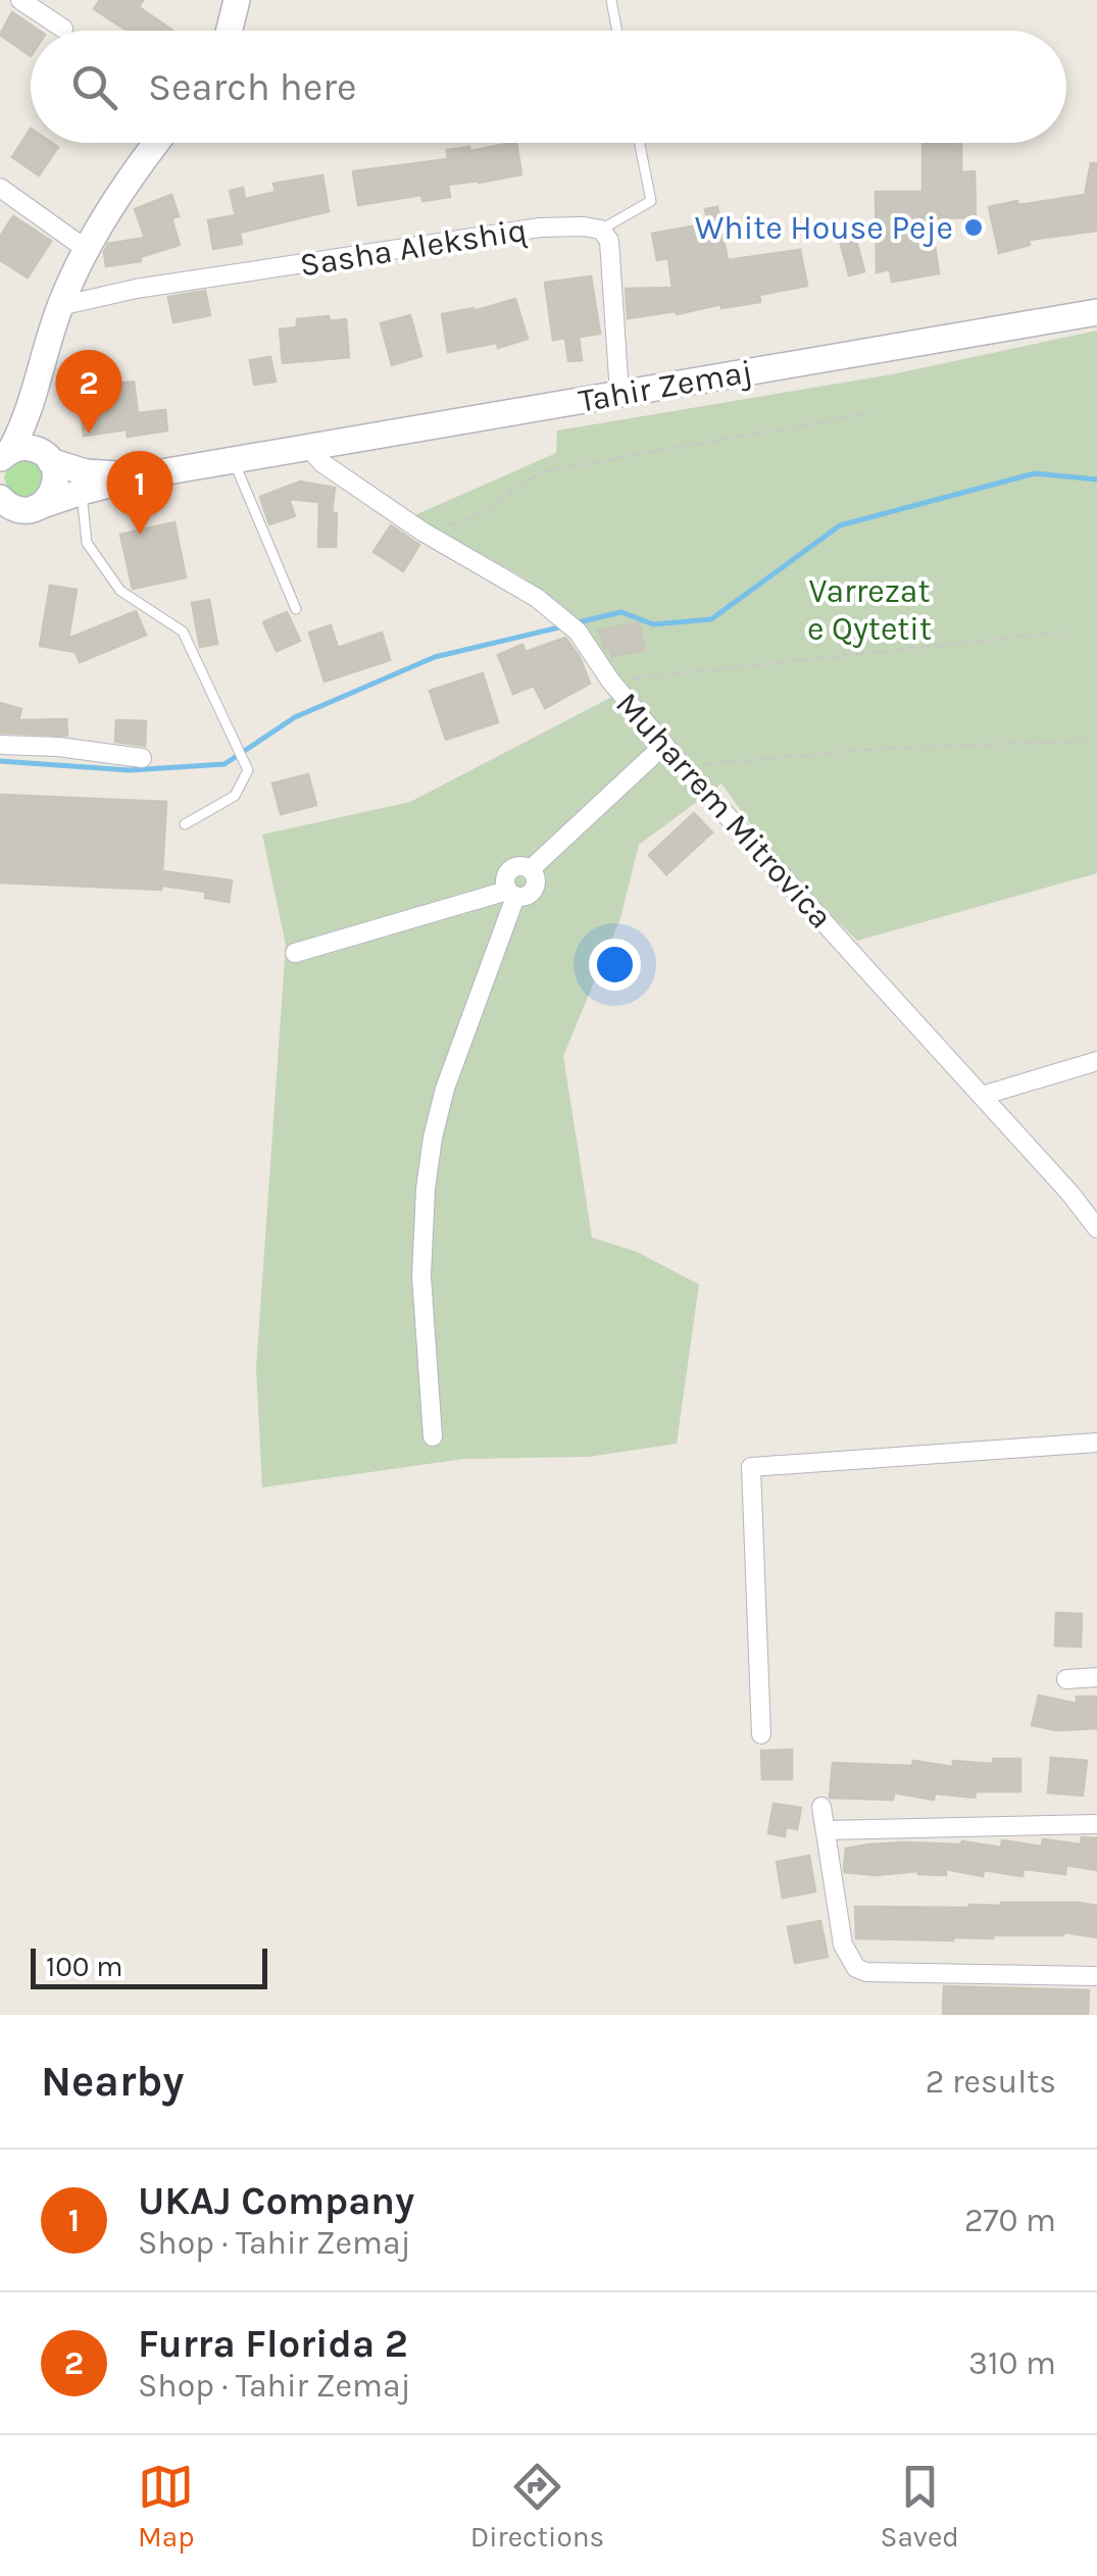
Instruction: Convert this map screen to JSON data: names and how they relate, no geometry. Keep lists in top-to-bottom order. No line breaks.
{"streets":{"main road":["Tahir Zemaj"],"street":["Sasha Alekshiq","Muharrem Mitrovica"]},"crossings":[["Tahir Zemaj","Muharrem Mitrovica"]],"parks":["Varrezat e Qytetit"],"places":["White House Peje"],"scale_bar":"100 m","page":{"search":"Search here","pins":["2","1"],"scale":"100 m","heading":["Nearby","2 results"],"list":[{"mark":"1","name":"UKAJ Company","note":"Shop · Tahir Zemaj","value":"270 m"},{"mark":"2","name":"Furra Florida 2","note":"Shop · Tahir Zemaj","value":"310 m"}],"nav":["Map","Directions","Saved"]}}
